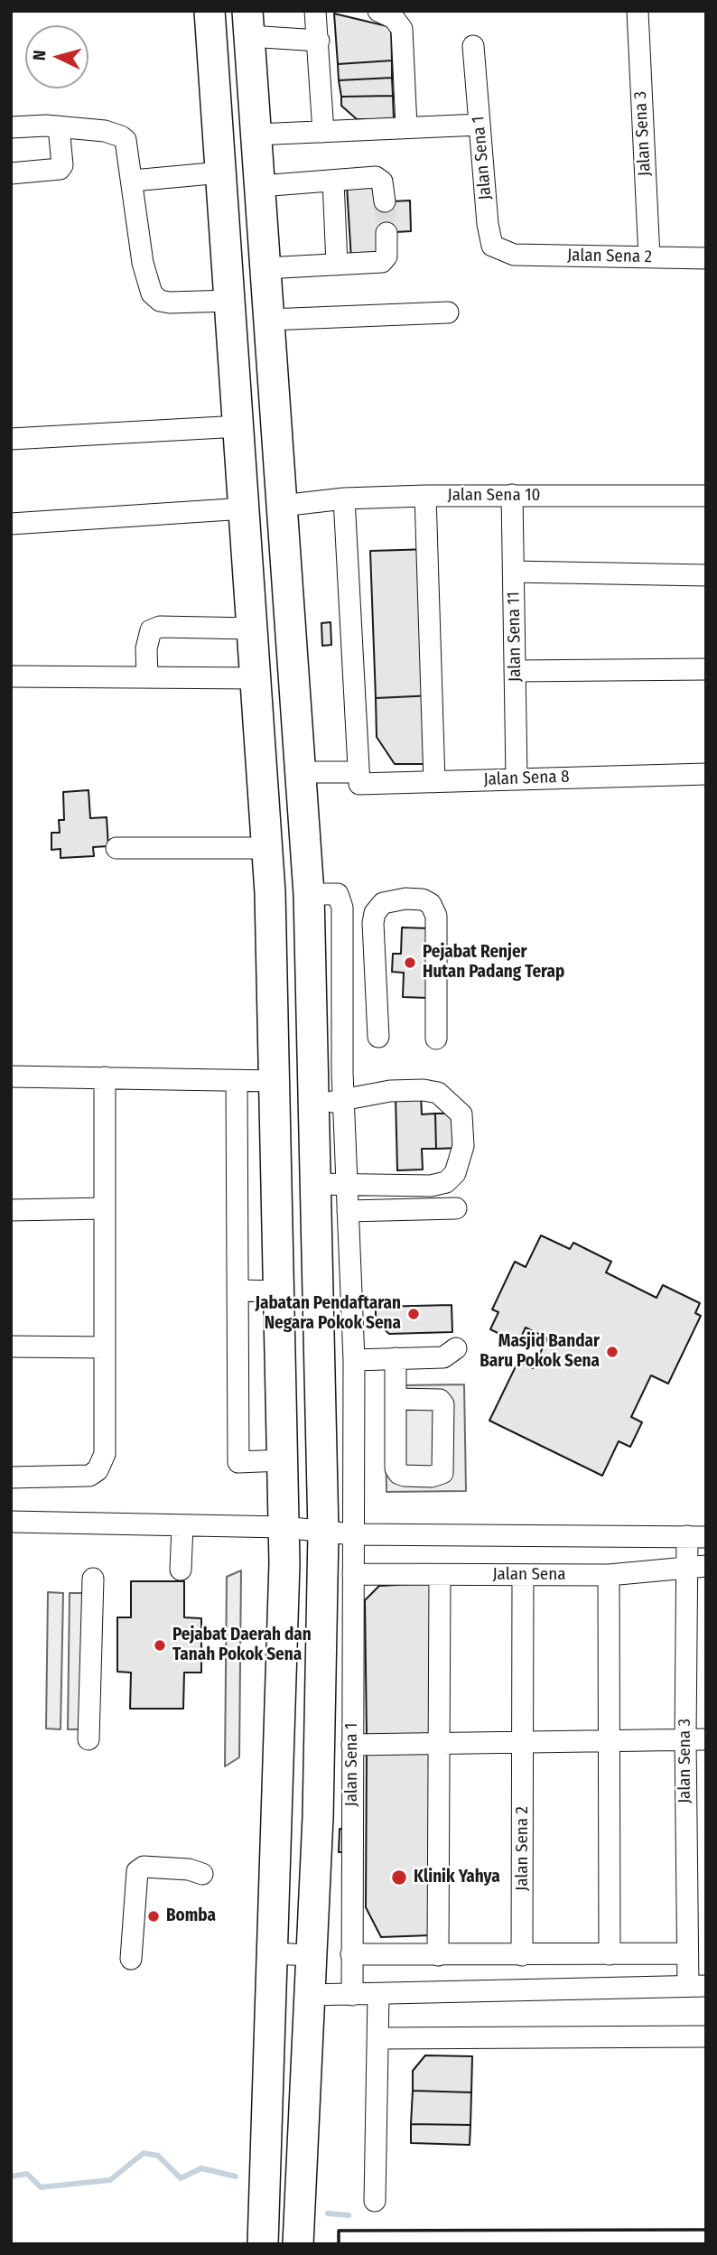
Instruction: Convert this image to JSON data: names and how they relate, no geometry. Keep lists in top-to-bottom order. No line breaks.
{"streets":{"street":["Jalan Sena 3","Jalan Sena 1","Jalan Sena 2","Jalan Sena 10","Jalan Sena 11","Jalan Sena 8","Jalan Sena"]},"crossings":[["Jalan Sena 3","Jalan Sena 2"],["Jalan Sena 3","Jalan Sena"],["Jalan Sena 1","Jalan Sena 2"],["Jalan Sena 1","Jalan Sena"],["Jalan Sena 2","Jalan Sena"],["Jalan Sena 10","Jalan Sena 11"],["Jalan Sena 11","Jalan Sena 8"]],"places":["Pejabat Renjer Hutan Padang Terap","Jabatan Pendaftaran Negara Pokok Sena","Masjid Bandar Baru Pokok Sena","Pejabat Daerah dan Tanah Pokok Sena","Klinik Yahya","Bomba"],"north":"left"}
